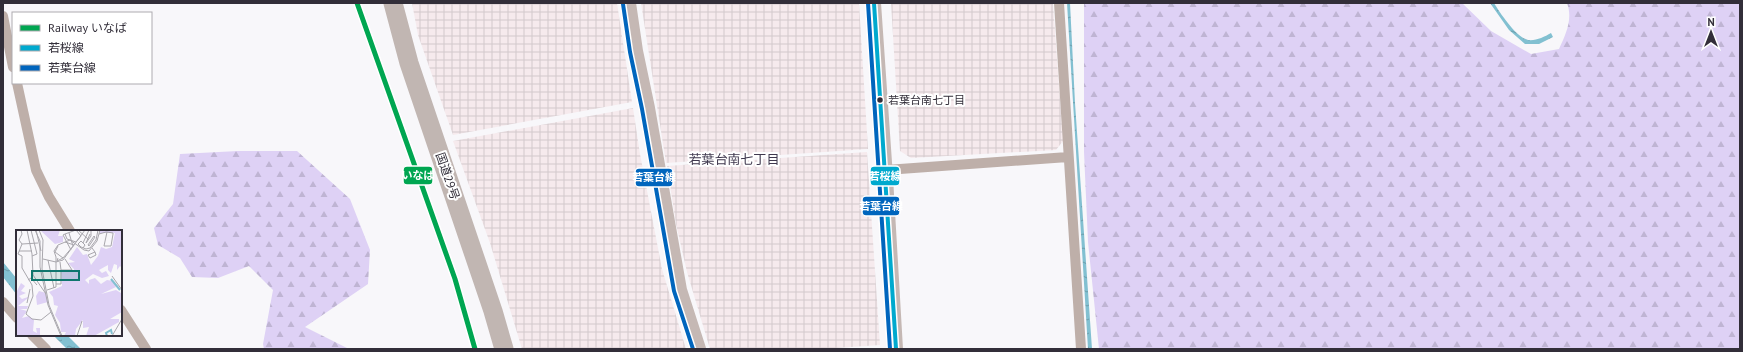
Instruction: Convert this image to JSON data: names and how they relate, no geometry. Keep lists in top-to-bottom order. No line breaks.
{"streets":{"highway":["国道29号"]},"districts":["若葉台南七丁目"],"places":["若葉台南七丁目"],"lines":["rail line いなば","transit line 若桜線","transit line 若葉台線"],"legend":["Railway いなば","若桜線","若葉台線"],"north":"top"}
